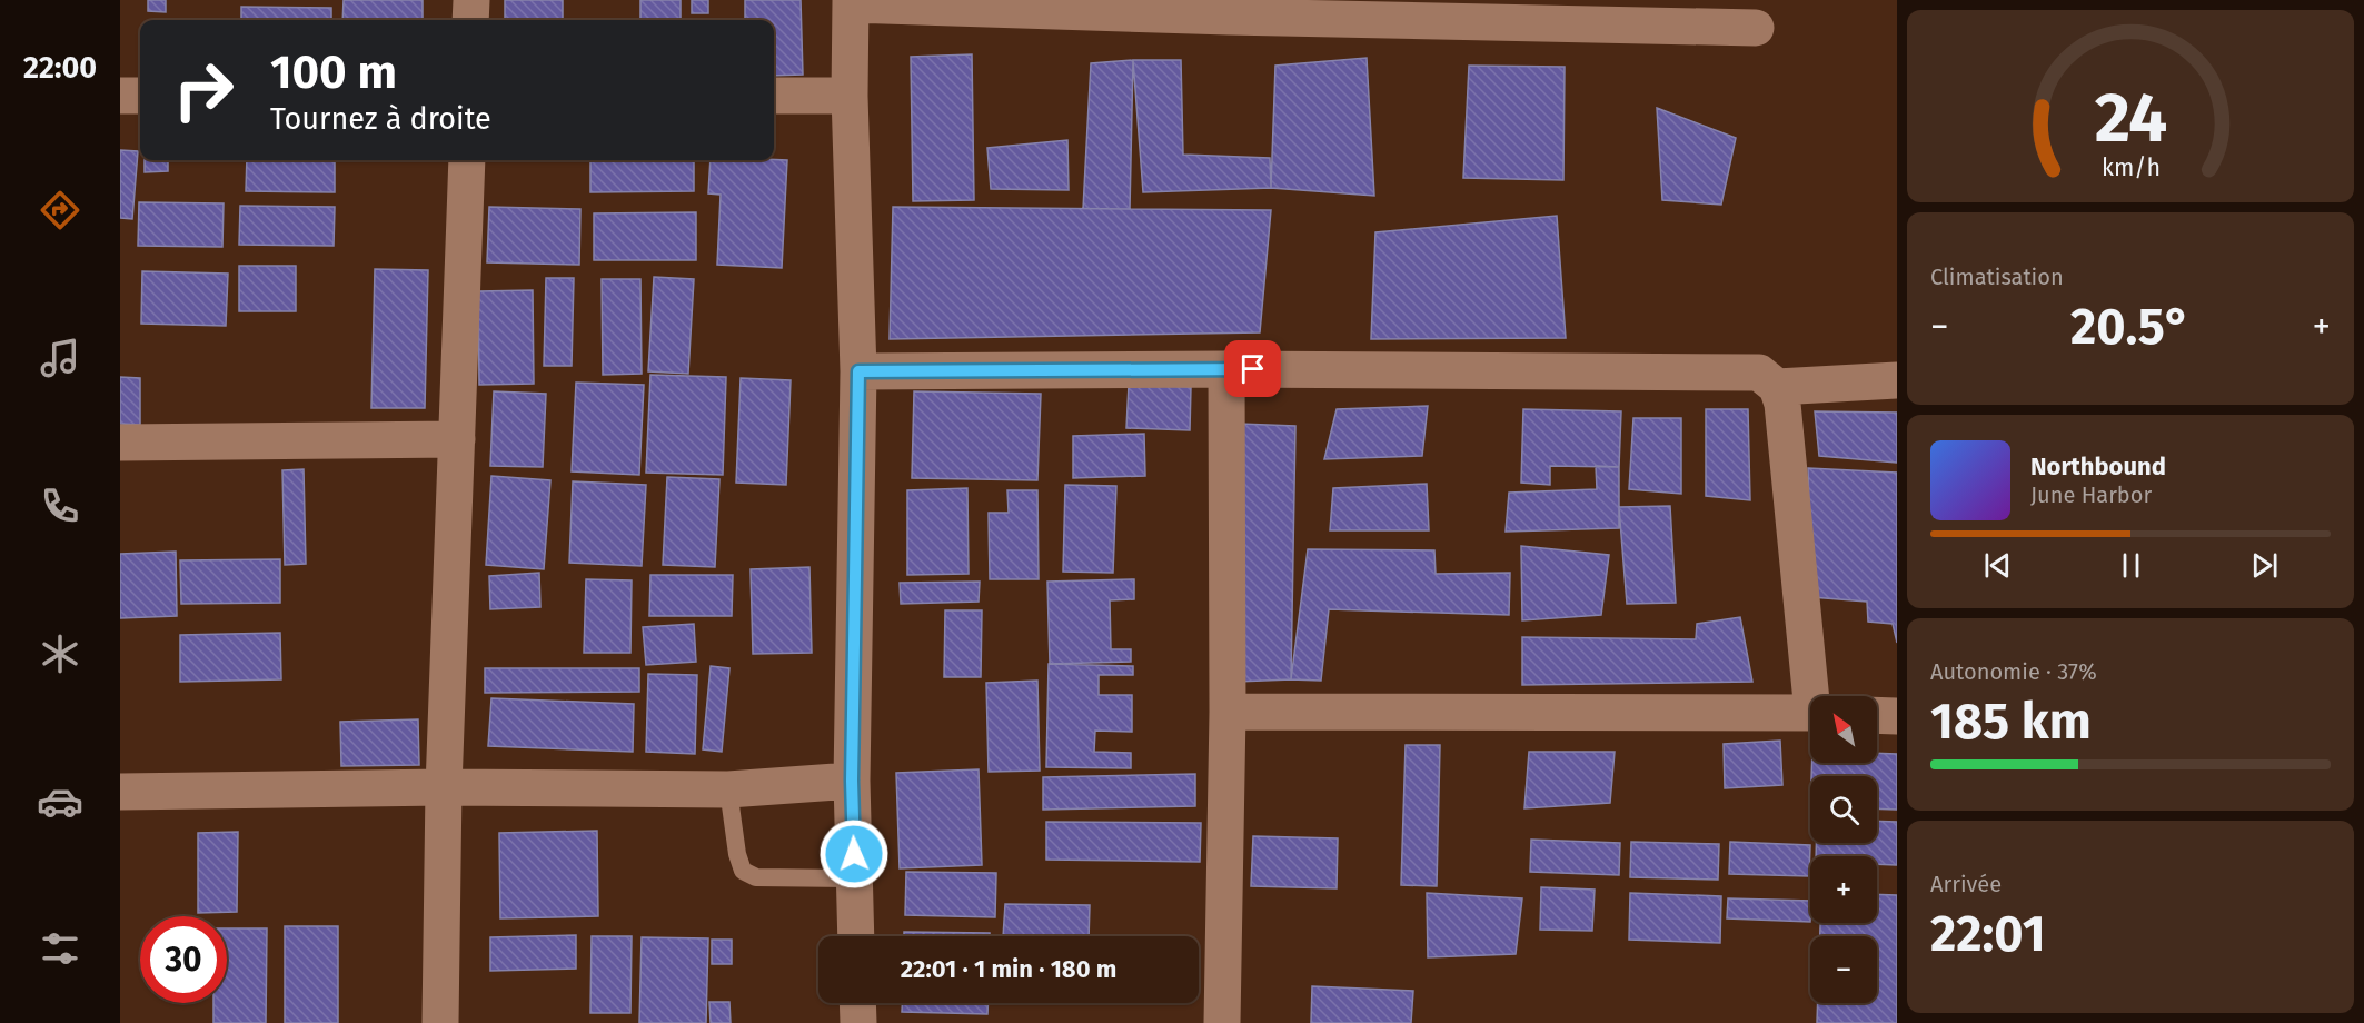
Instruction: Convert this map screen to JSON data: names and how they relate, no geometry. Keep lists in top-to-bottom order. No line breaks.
{"north":"top left","page":{"tabs":"22:00","turn":["100 m","Tournez à droite"],"tile":["Climatisation",["Autonomie · 37%","185 km"],["Arrivée","22:01"]],"heat":["−","20.5°","+"],"song":["Northbound","June Harbor"],"map_buttons":["+","−"],"limit":"30","trip":"22:01 · 1 min · 180 m","gauge":["24","km/h"]}}
